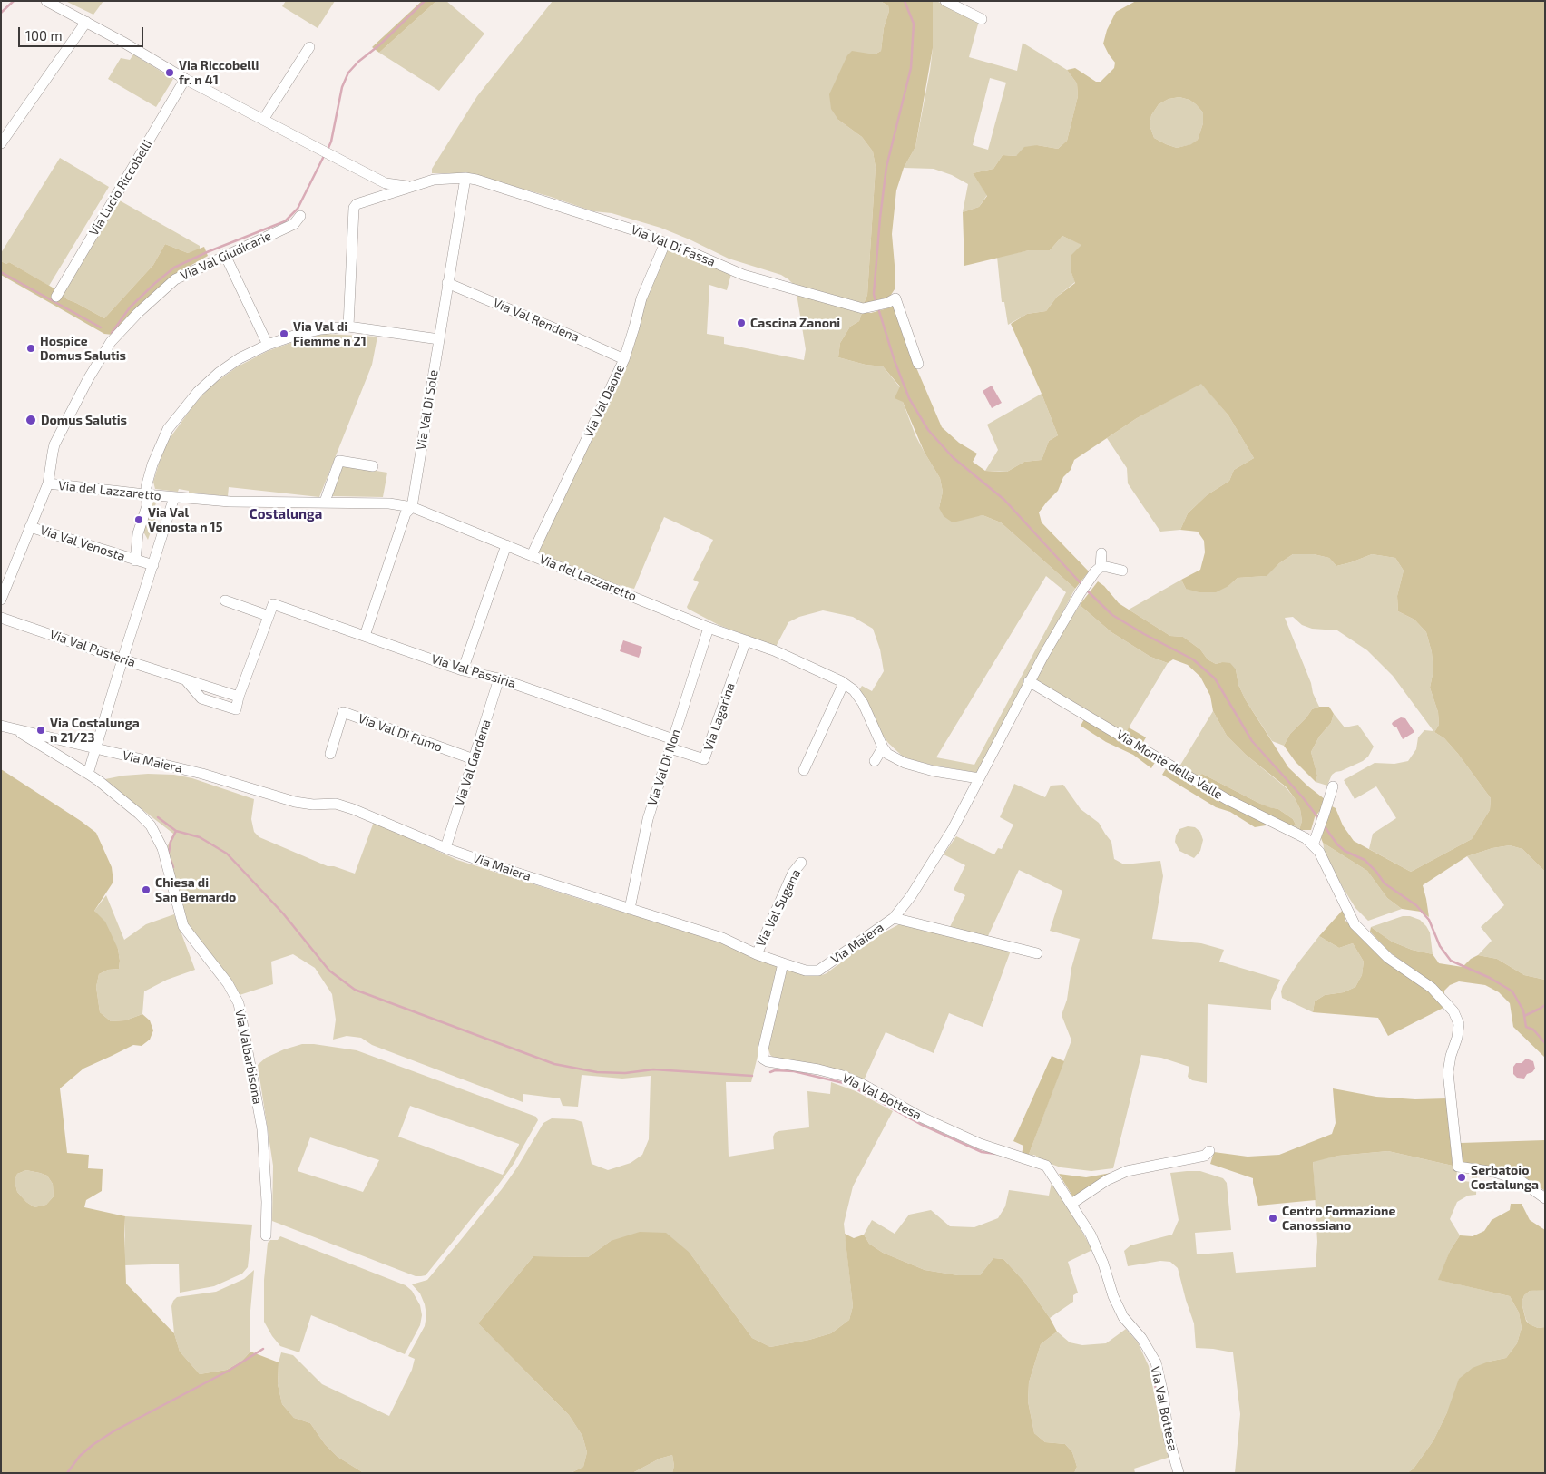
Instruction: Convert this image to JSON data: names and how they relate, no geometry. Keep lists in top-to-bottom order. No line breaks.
{"streets":{"street":["Via Lucio Riccobelli","Via Val Di Fassa","Via Val Giudicarie","Via Val Rendena","Via Val Daone","Via Val Di Sole","Via del Lazzaretto","Via Val Venosta","Via Val Pusteria","Via Val Passiria","Via Lagarina","Via Val Di Fumo","Via Maiera","Via Val Gardena","Via Monte della Valle","Via Val Di Non","Via Val Sugana","Via Valbarbisona","Via Val Bottesa"]},"crossings":[["Via Val Di Fassa","Via Val Daone"],["Via Val Di Fassa","Via Val Di Sole"],["Via Val Di Fassa","Via Val Venosta"],["Via Val Giudicarie","Via del Lazzaretto"],["Via Val Rendena","Via Val Daone"],["Via Val Rendena","Via Val Di Sole"],["Via Val Daone","Via del Lazzaretto"],["Via Val Di Sole","Via del Lazzaretto"],["Via Val Di Sole","Via Val Venosta"],["Via Val Di Sole","Via Val Passiria"],["Via del Lazzaretto","Via Val Venosta"],["Via del Lazzaretto","Via Lagarina"],["Via del Lazzaretto","Via Maiera"],["Via del Lazzaretto","Via Val Di Non"],["Via Val Pusteria","Via Val Passiria"],["Via Val Passiria","Via Lagarina"],["Via Val Passiria","Via Val Gardena"],["Via Val Passiria","Via Val Di Non"],["Via Lagarina","Via Val Di Non"],["Via Val Di Fumo","Via Val Gardena"],["Via Maiera","Via Val Gardena"],["Via Maiera","Via Val Di Non"],["Via Maiera","Via Val Sugana"],["Via Maiera","Via Valbarbisona"],["Via Maiera","Via Val Bottesa"]],"districts":["Costalunga"],"places":["Via Riccobelli fr. n 41","Cascina Zanoni","Via Val di Fiemme n 21","Hospice Domus Salutis","Domus Salutis","Via Val Venosta n 15","Via Costalunga n 21/23","Chiesa di San Bernardo","Serbatoio Costalunga","Centro Formazione Canossiano"],"scale_bar":"100 m"}
